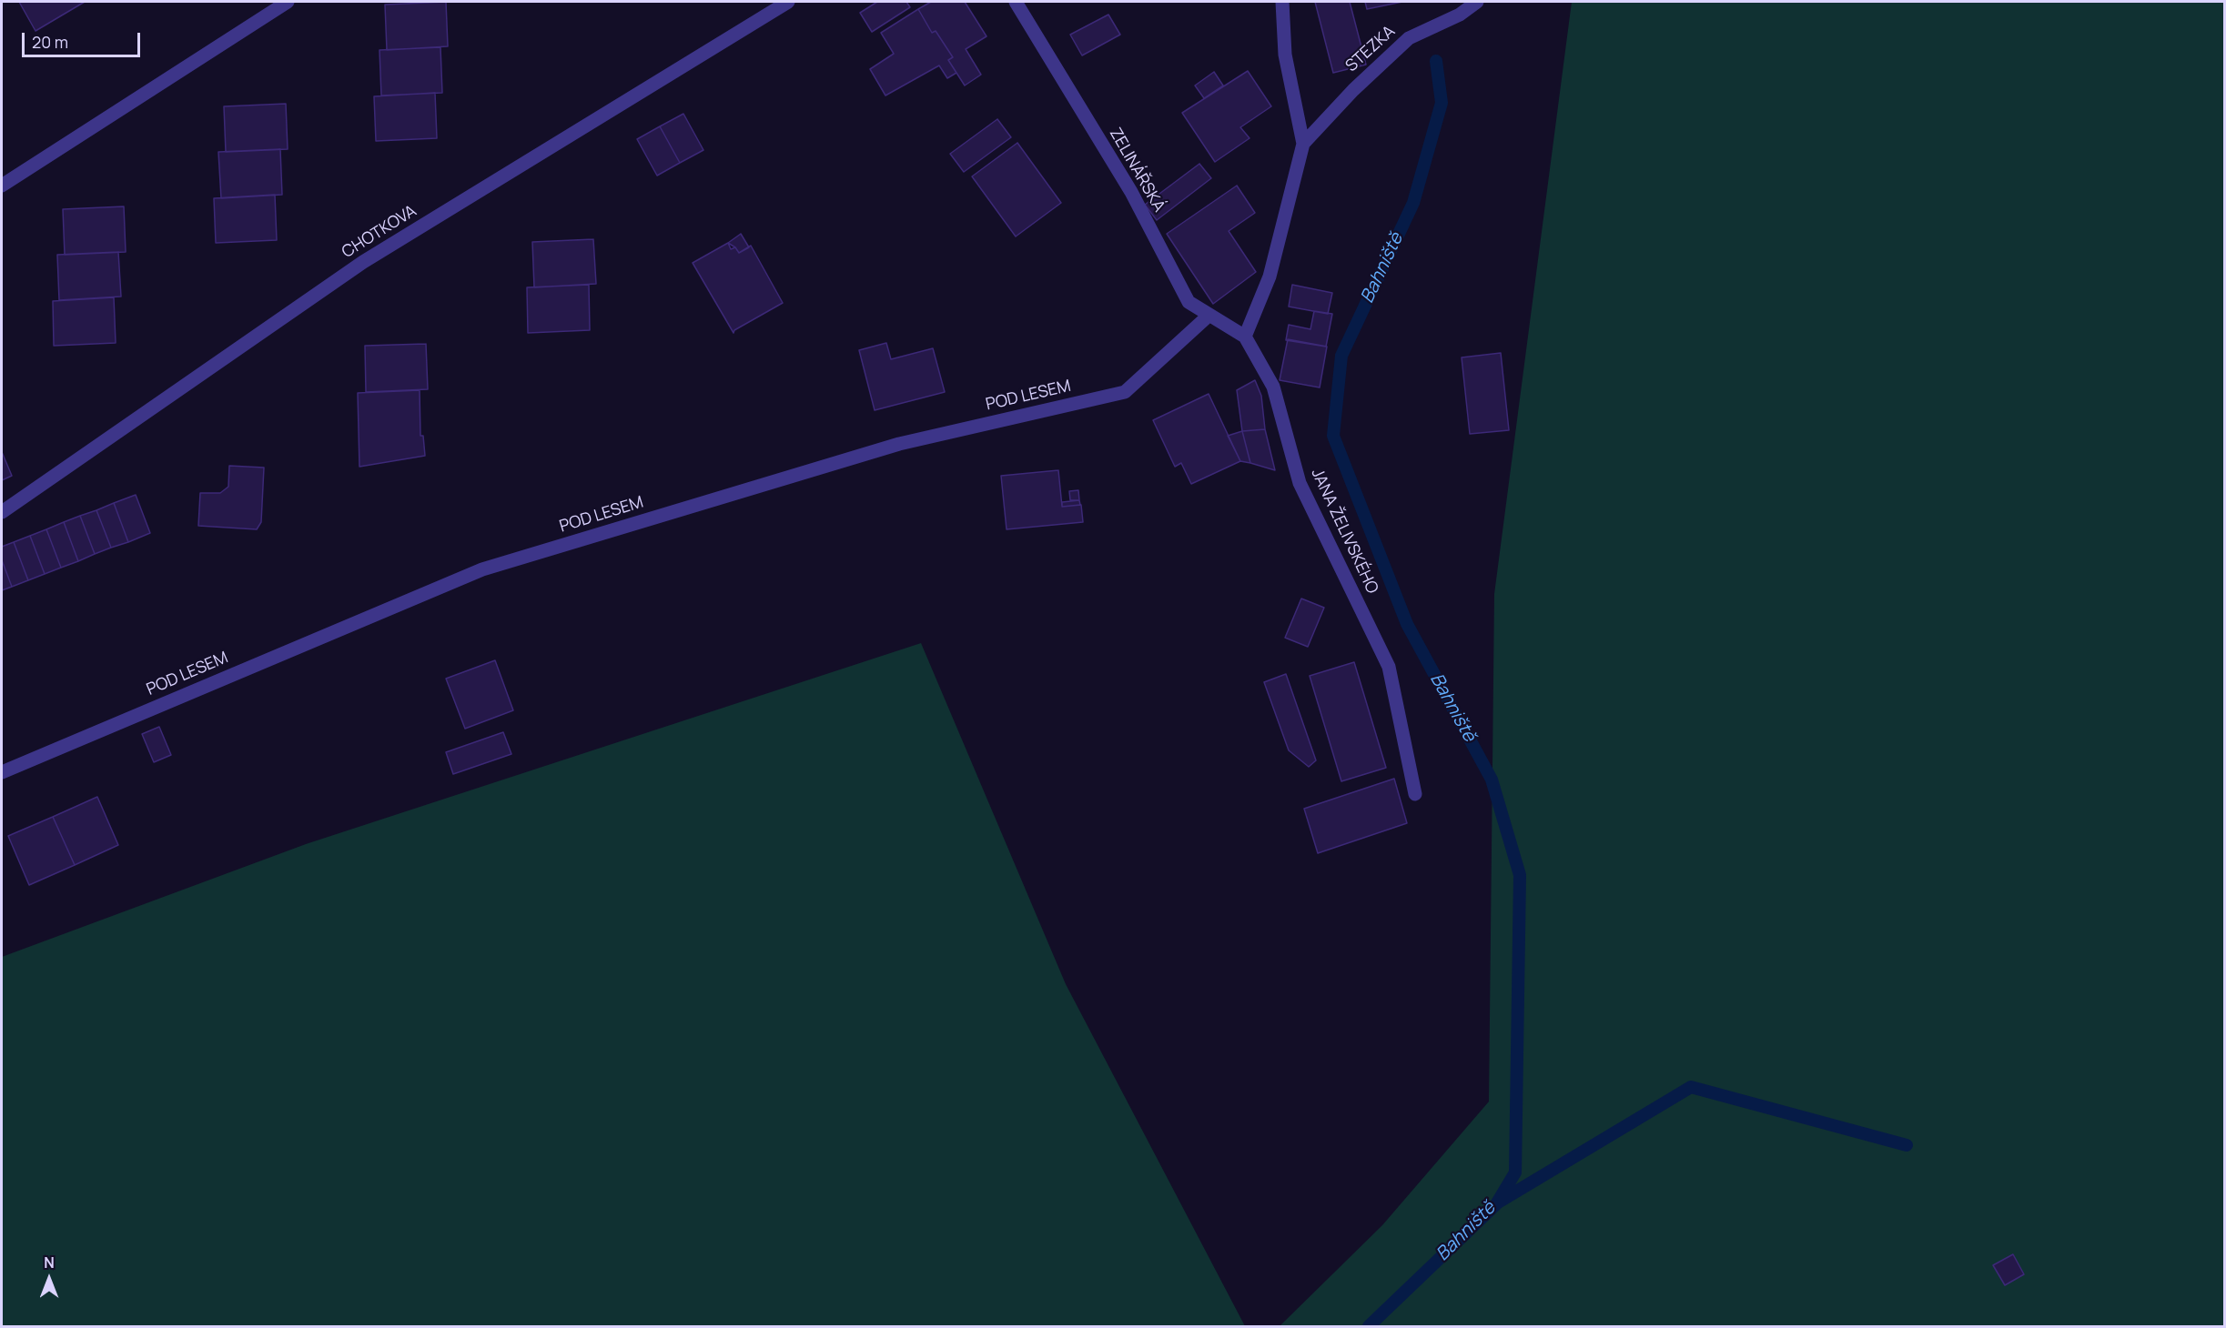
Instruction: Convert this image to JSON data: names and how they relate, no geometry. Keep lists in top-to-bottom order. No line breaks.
{"streets":{"street":["STEZKA","ZELINÁŘSKÁ","CHOTKOVA","POD LESEM","JANA ŽELIVSKÉHO"]},"crossings":[["ZELINÁŘSKÁ","POD LESEM"],["ZELINÁŘSKÁ","JANA ŽELIVSKÉHO"]],"water":["Bahniště"],"scale_bar":"20 m","north":"top"}
